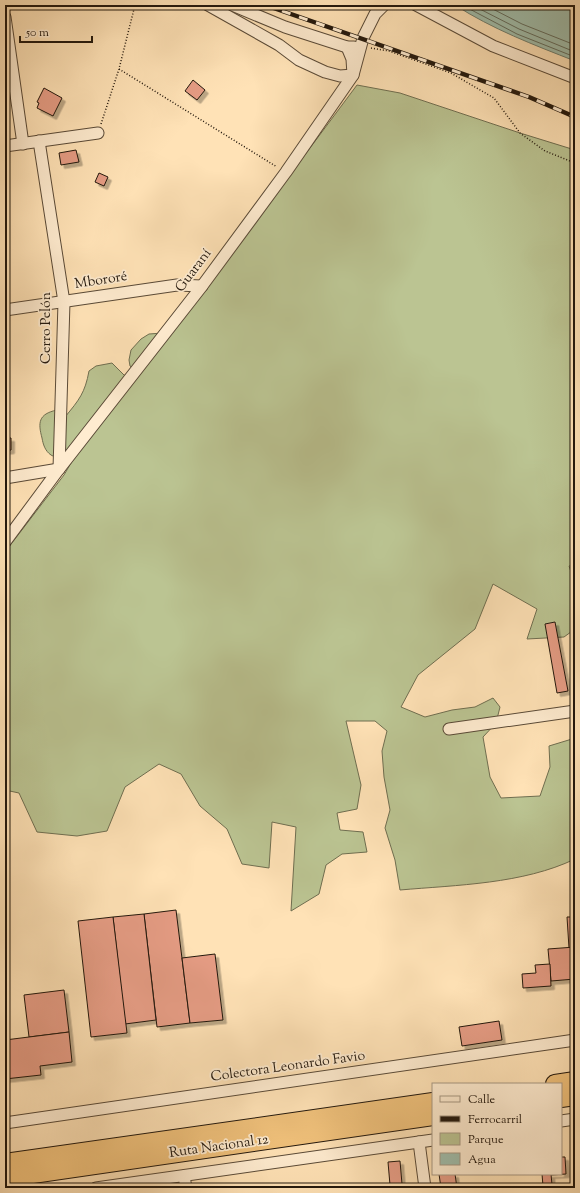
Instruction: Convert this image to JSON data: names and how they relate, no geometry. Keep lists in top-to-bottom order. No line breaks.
{"streets":{"highway":["Ruta Nacional 12"],"street":["Guaraní","Mbororé","Cerro Pelón","Colectora Leonardo Favio"]},"crossings":[["Guaraní","Mbororé"],["Guaraní","Cerro Pelón"],["Mbororé","Cerro Pelón"]],"legend":["Calle","Ferrocarril","Parque","Agua"],"scale_bar":"50 m"}
